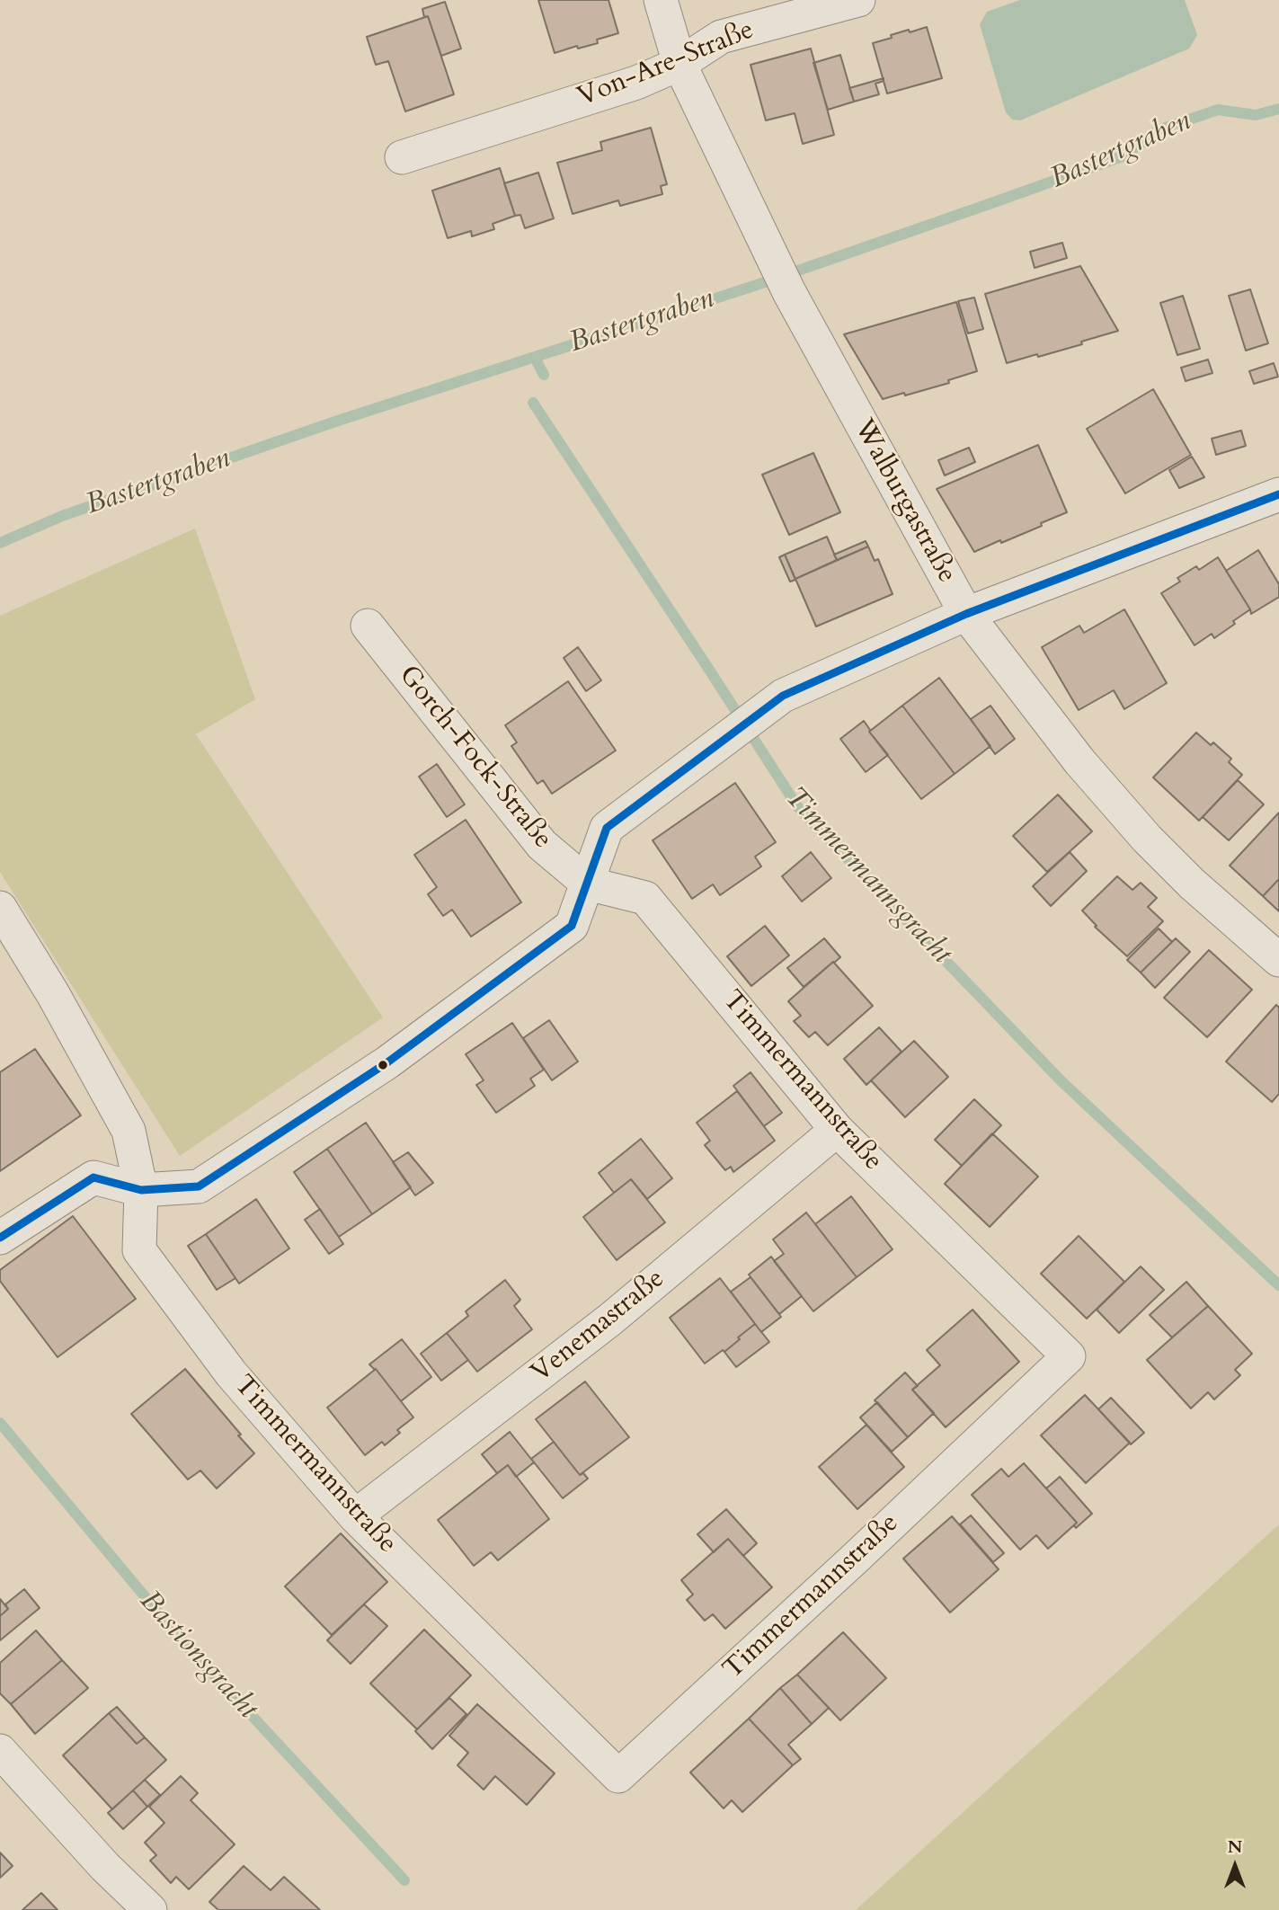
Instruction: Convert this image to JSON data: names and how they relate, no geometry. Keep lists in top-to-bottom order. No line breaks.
{"streets":{"street":["Von-Are-Straße","Walburgastraße","Gorch-Fock-Straße","Timmermannstraße","Venemastraße"]},"crossings":[["Von-Are-Straße","Walburgastraße"],["Gorch-Fock-Straße","Timmermannstraße"],["Timmermannstraße","Venemastraße"]],"water":["Bastertgraben","Timmermannsgracht","Bastionsgracht"],"north":"top"}
